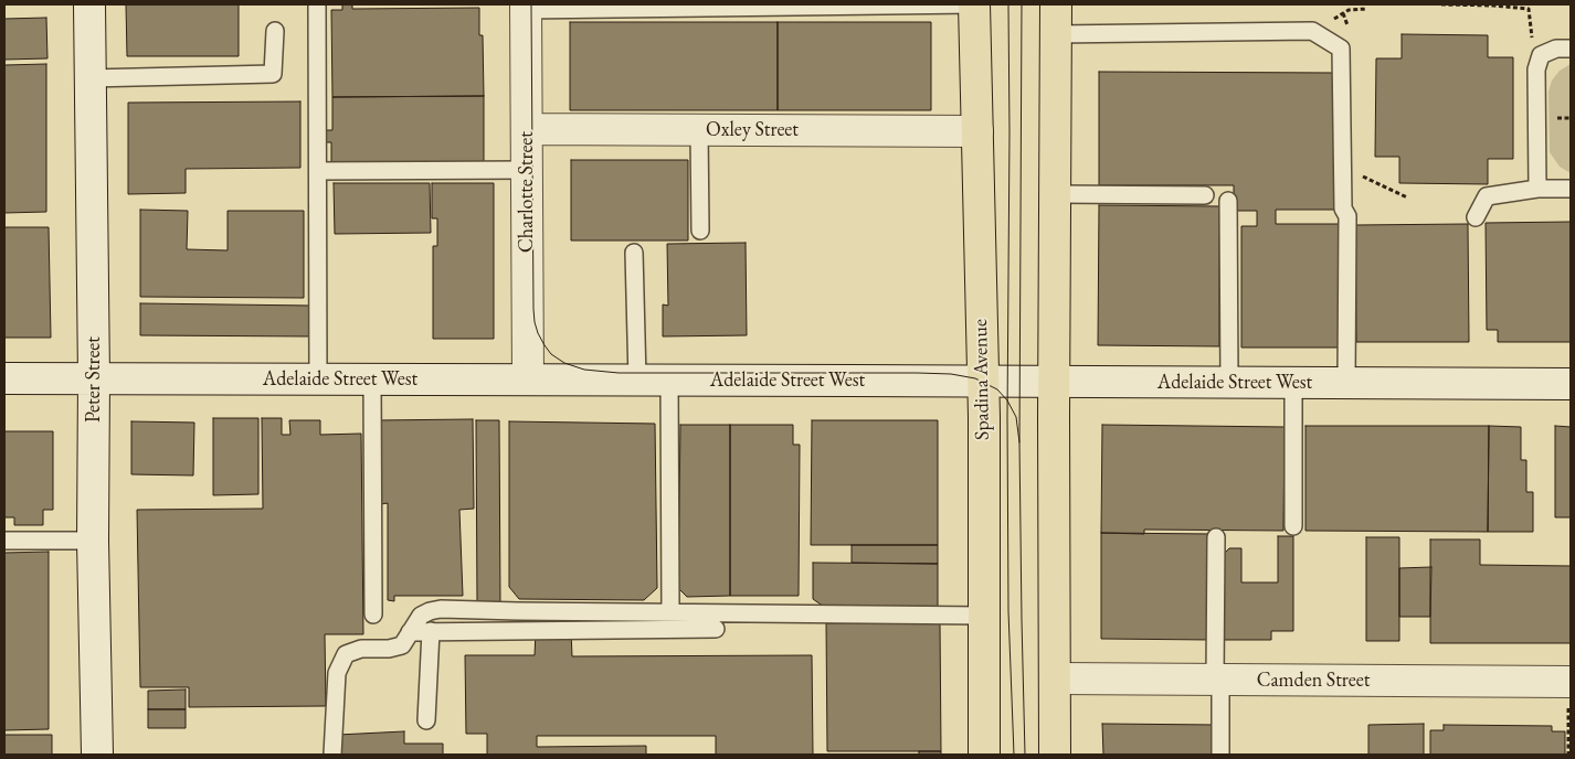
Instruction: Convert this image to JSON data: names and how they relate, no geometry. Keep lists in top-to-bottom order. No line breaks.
{"streets":{"main road":["Spadina Avenue"],"street":["Oxley Street","Charlotte Street","Peter Street","Adelaide Street West","Camden Street"]},"crossings":[["Oxley Street","Charlotte Street"],["Oxley Street","Spadina Avenue"],["Charlotte Street","Adelaide Street West"],["Peter Street","Adelaide Street West"],["Adelaide Street West","Spadina Avenue"]]}
